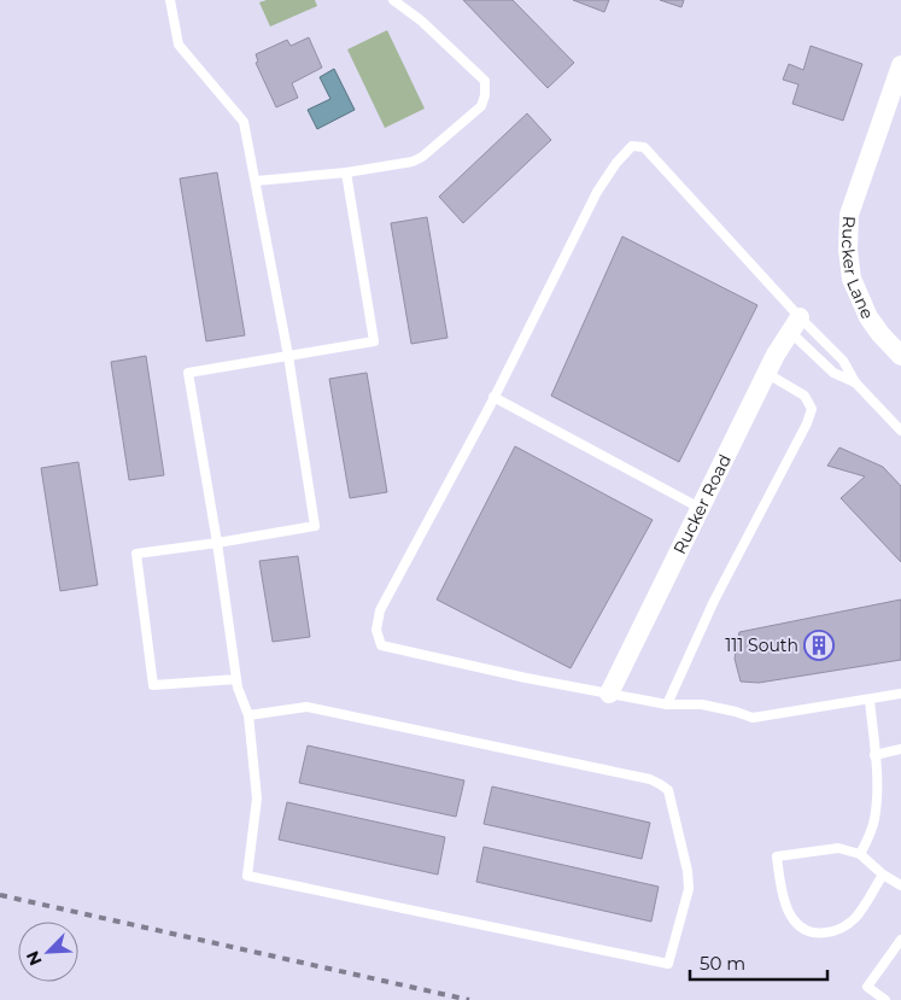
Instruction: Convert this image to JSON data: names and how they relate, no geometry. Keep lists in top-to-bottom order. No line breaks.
{"streets":{"street":["Rucker Lane","Rucker Road"]},"places":{"building":["111 South"]},"scale_bar":"50 m","north":"bottom left"}
